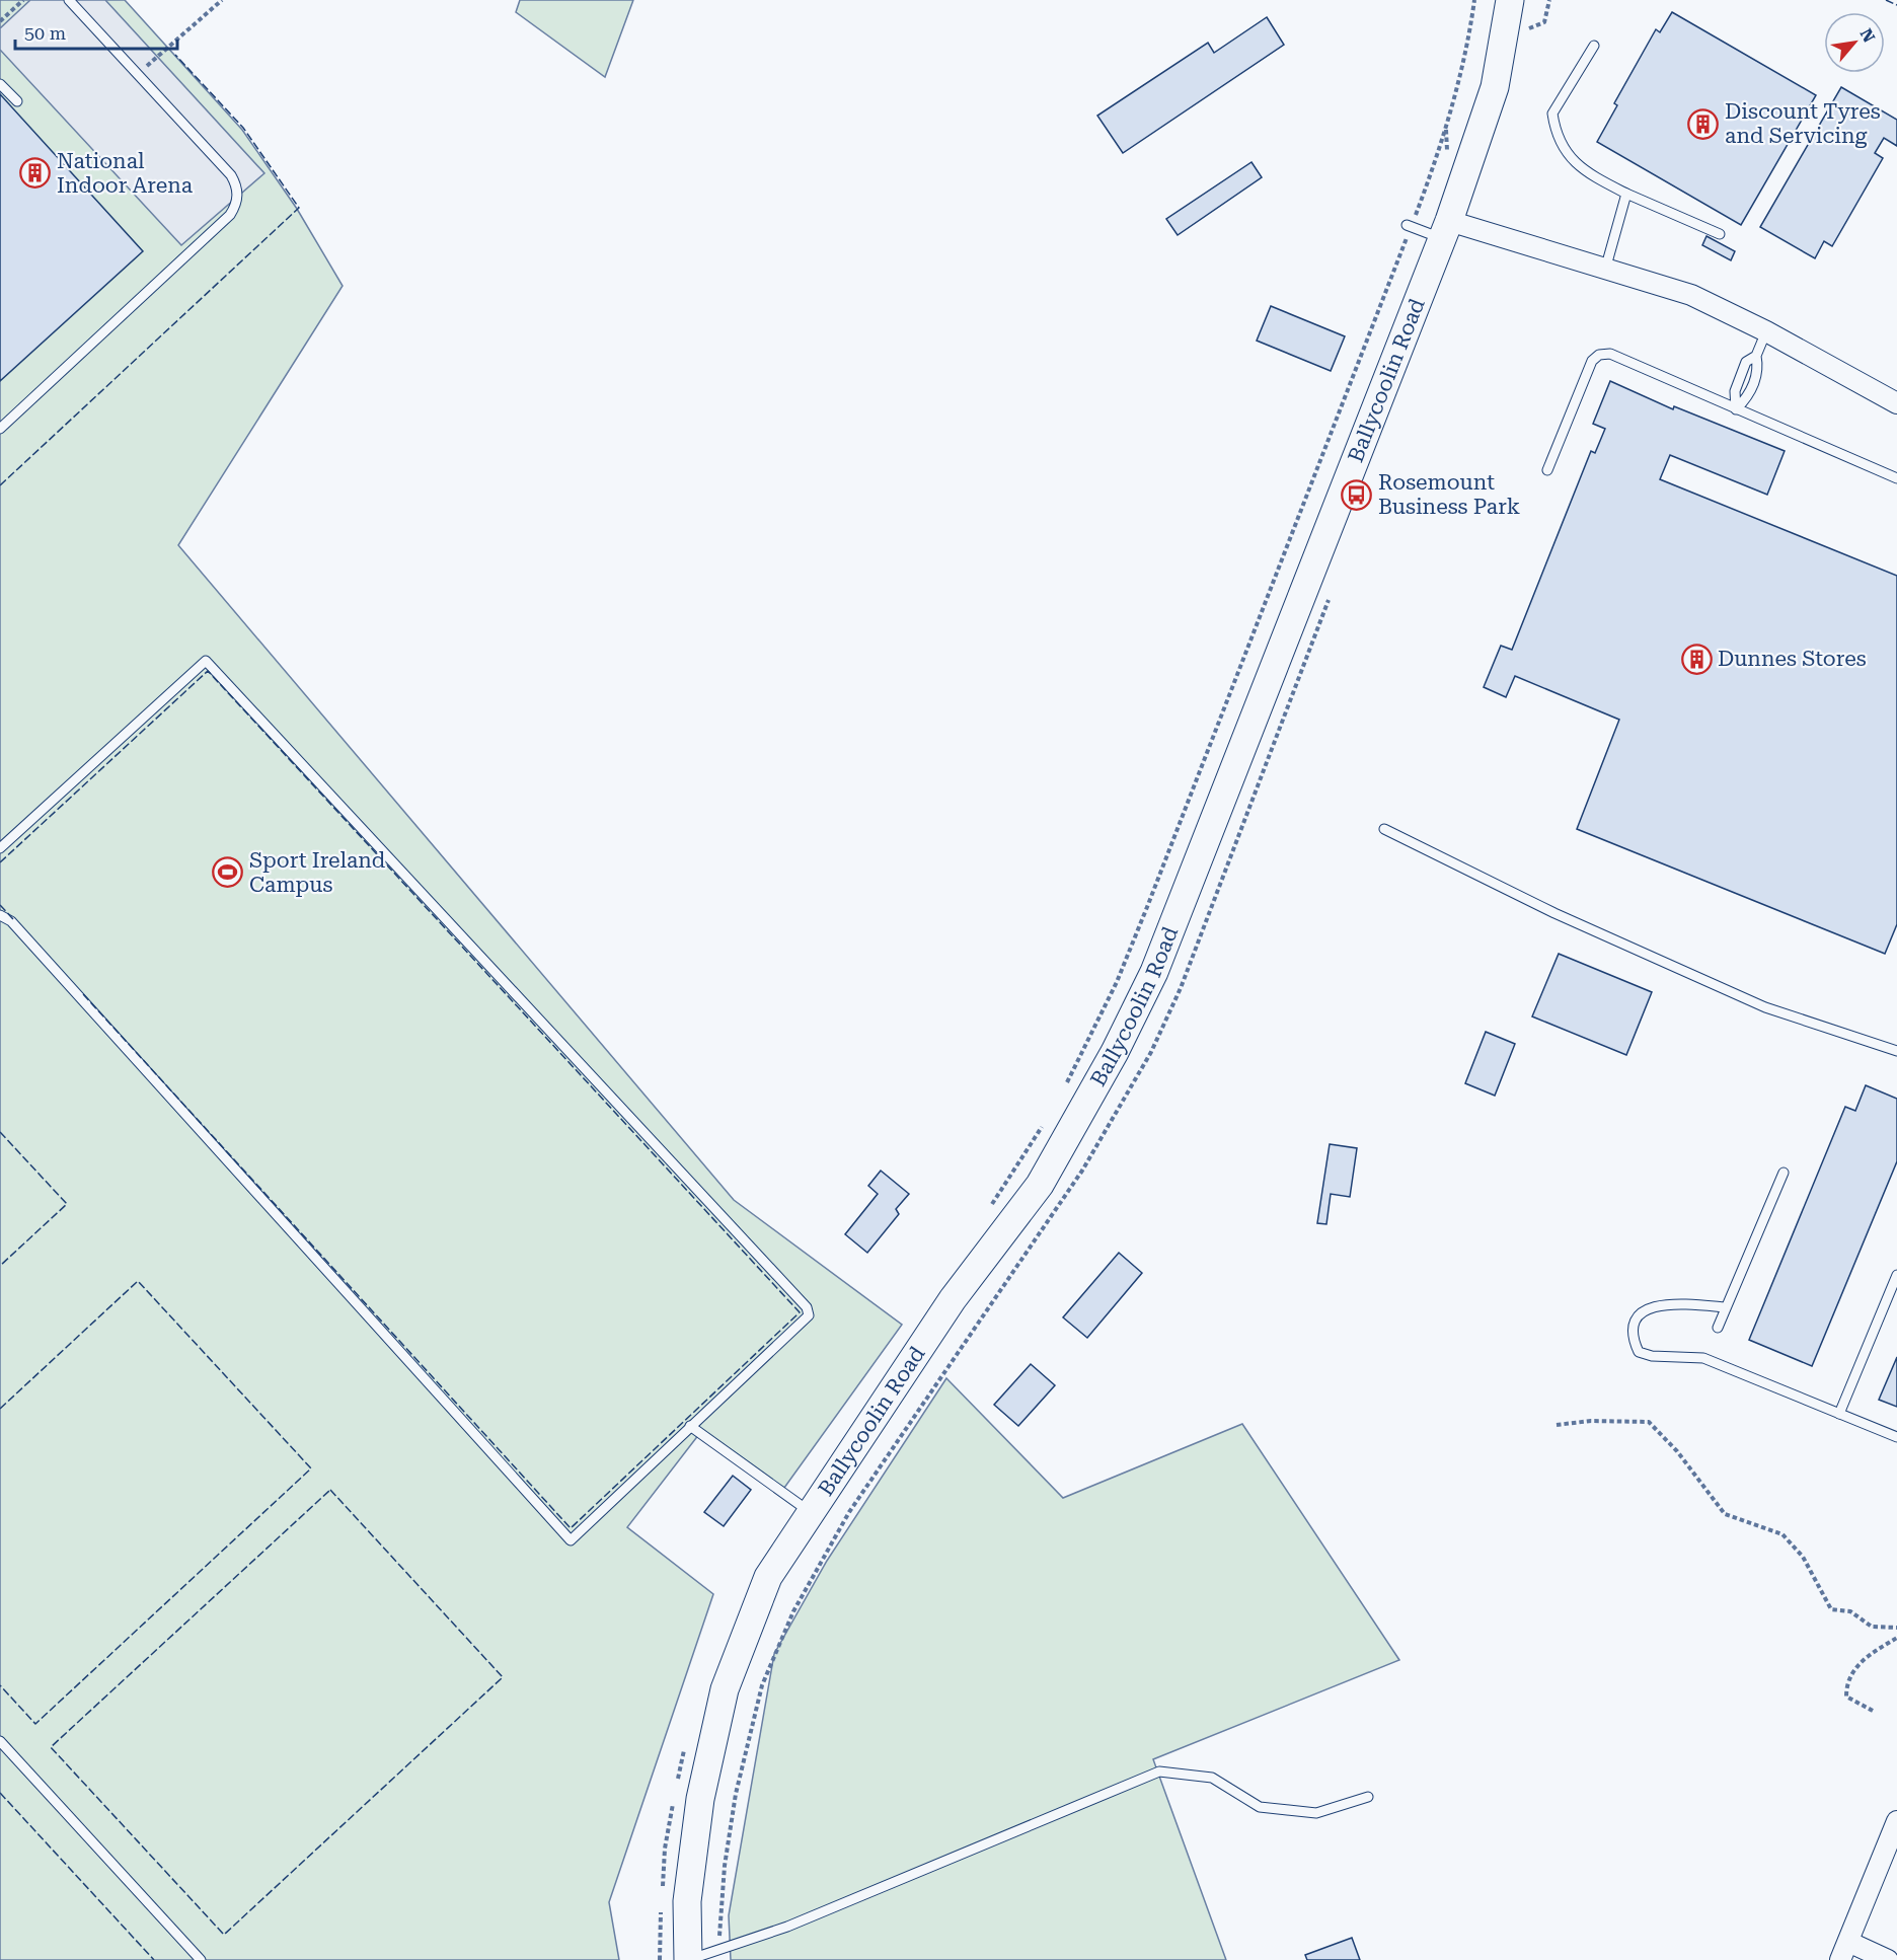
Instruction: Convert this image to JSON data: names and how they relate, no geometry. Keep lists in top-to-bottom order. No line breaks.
{"streets":{"street":["Ballycoolin Road"]},"places":{"building":["Discount Tyres and Servicing","National Indoor Arena","Dunnes Stores"],"bus stop":["Rosemount Business Park"],"sports":["Sport Ireland Campus"]},"scale_bar":"50 m","north":"top right"}
